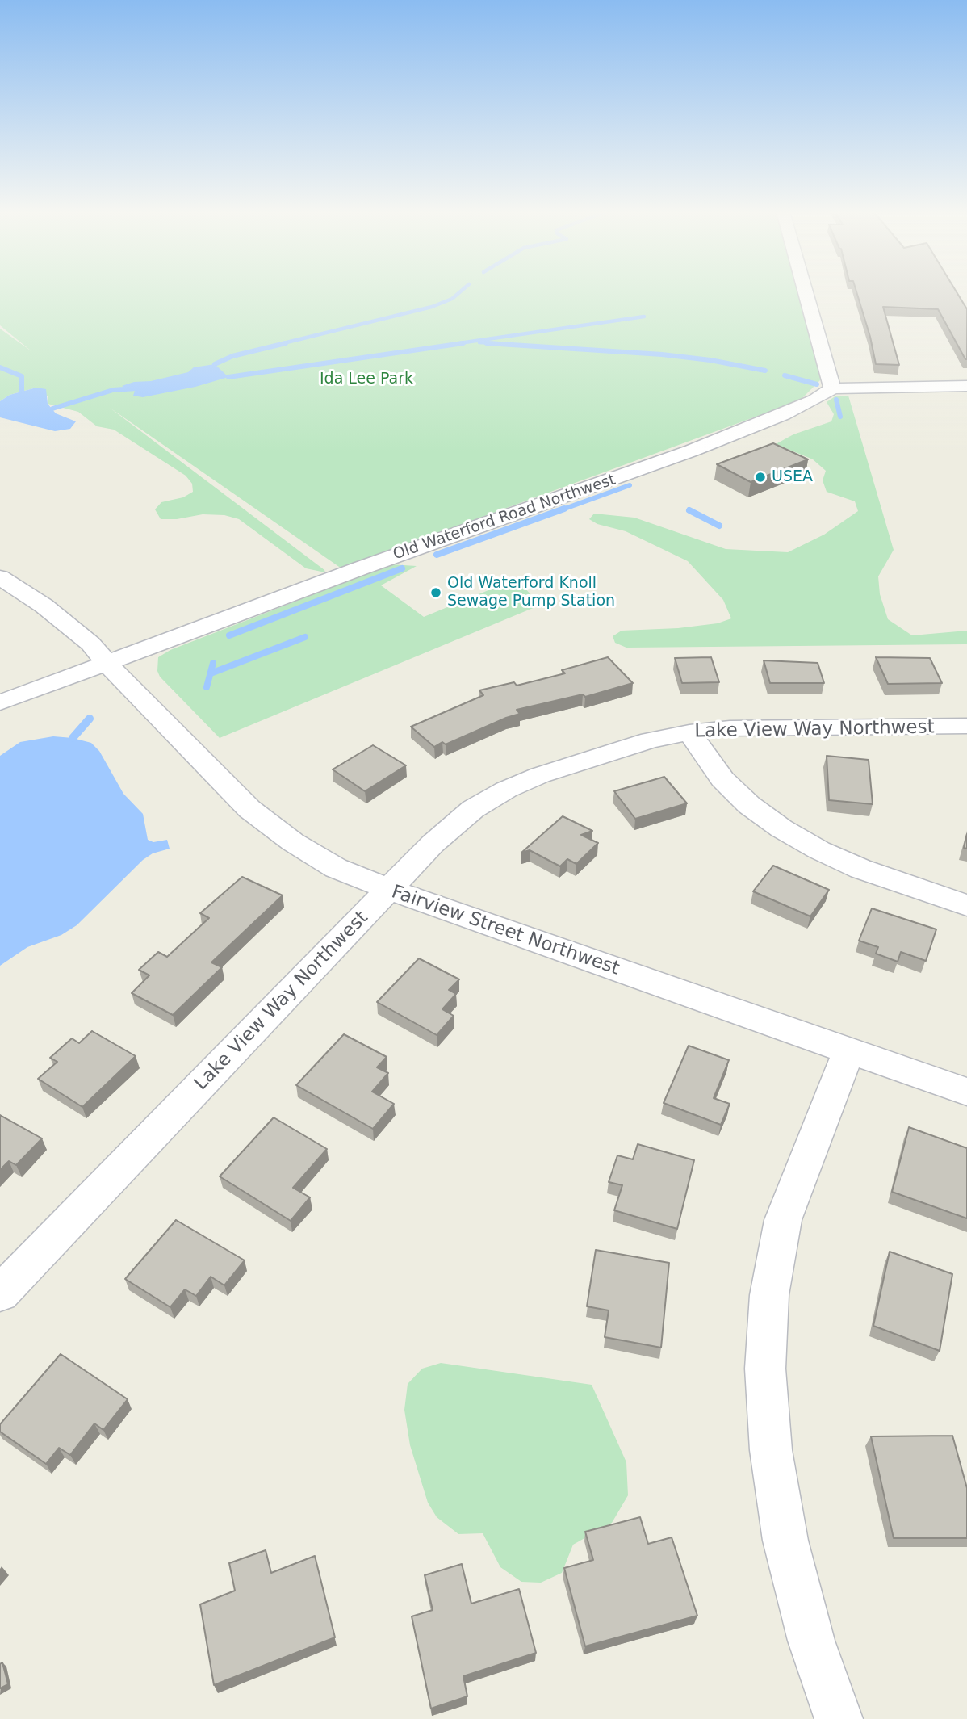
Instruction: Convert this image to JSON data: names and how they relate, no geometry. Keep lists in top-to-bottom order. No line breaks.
{"streets":{"street":["Old Waterford Road Northwest","Lake View Way Northwest","Fairview Street Northwest"]},"crossings":[["Old Waterford Road Northwest","Fairview Street Northwest"],["Lake View Way Northwest","Fairview Street Northwest"]],"parks":["Ida Lee Park"],"places":["USEA","Old Waterford Knoll Sewage Pump Station"]}
